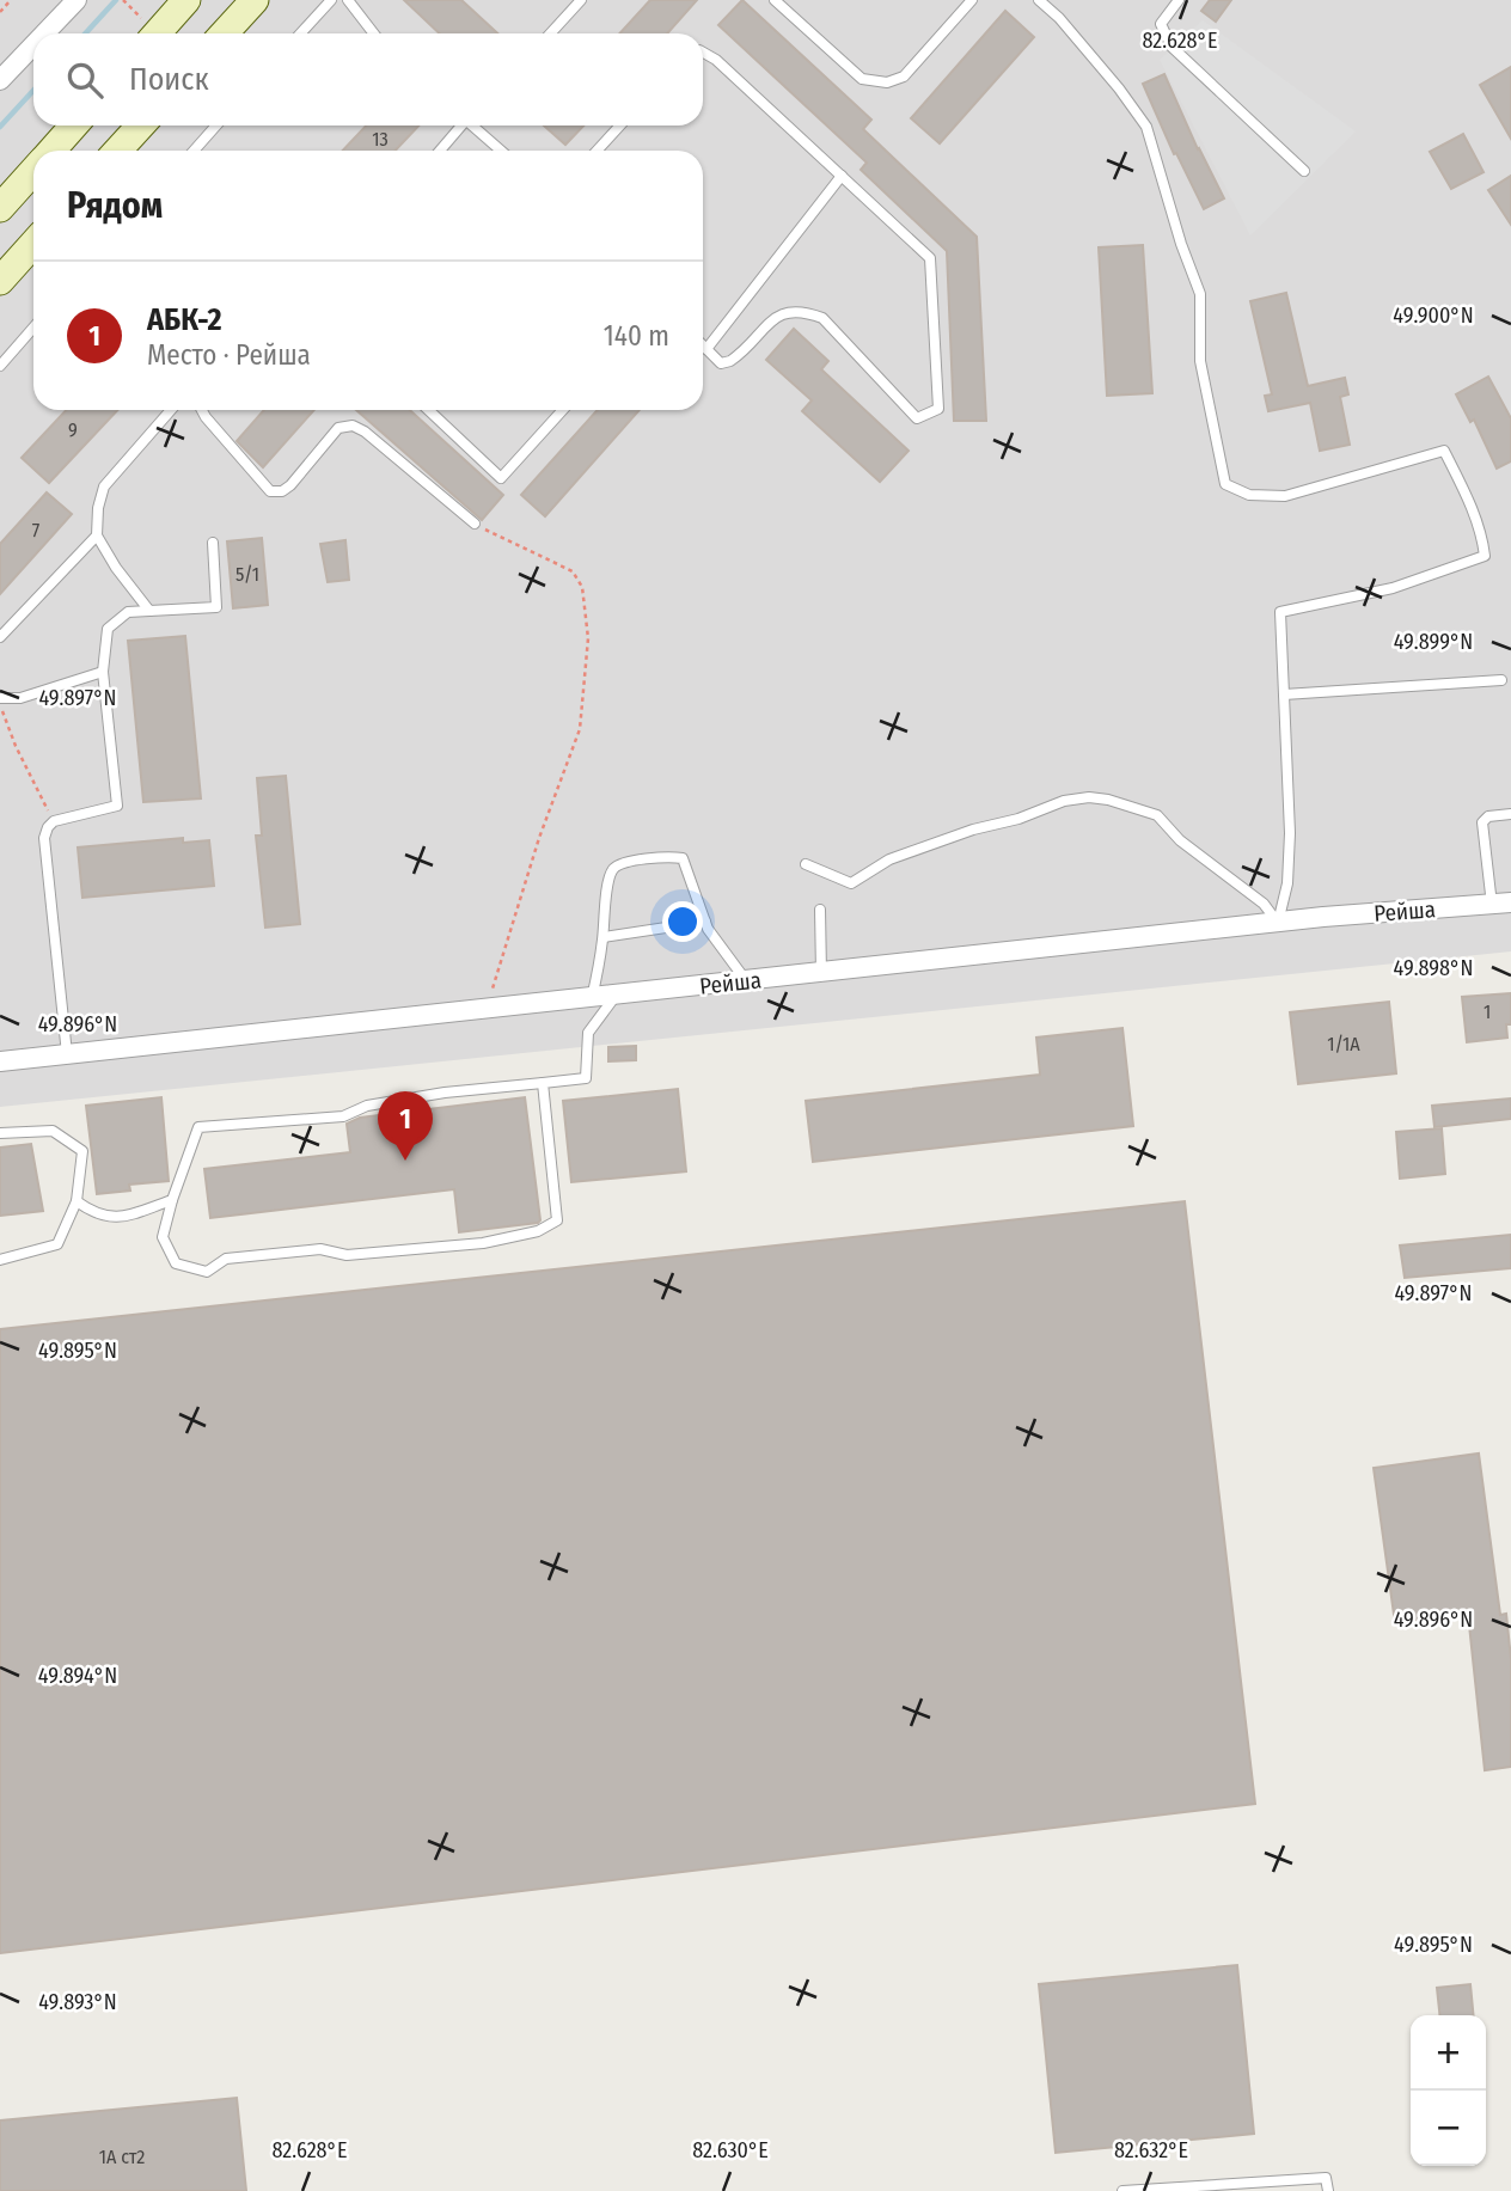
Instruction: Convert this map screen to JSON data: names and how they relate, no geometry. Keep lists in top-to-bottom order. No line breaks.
{"streets":{"street":["Рейша"]},"house_numbers":["13","9","7","5/1","1","1/1А","1А ст2"],"page":{"search":"Поиск","heading":"Рядом","list":[{"mark":"1","name":"АБК-2","note":"Место · Рейша","value":"140 m"}],"pins":"1","map_buttons":["+","−"]},"coordinates":["82.628°E","49.900°N","49.899°N","49.897°N","49.898°N","49.896°N","49.895°N","49.894°N","49.893°N","82.630°E","82.632°E"]}
